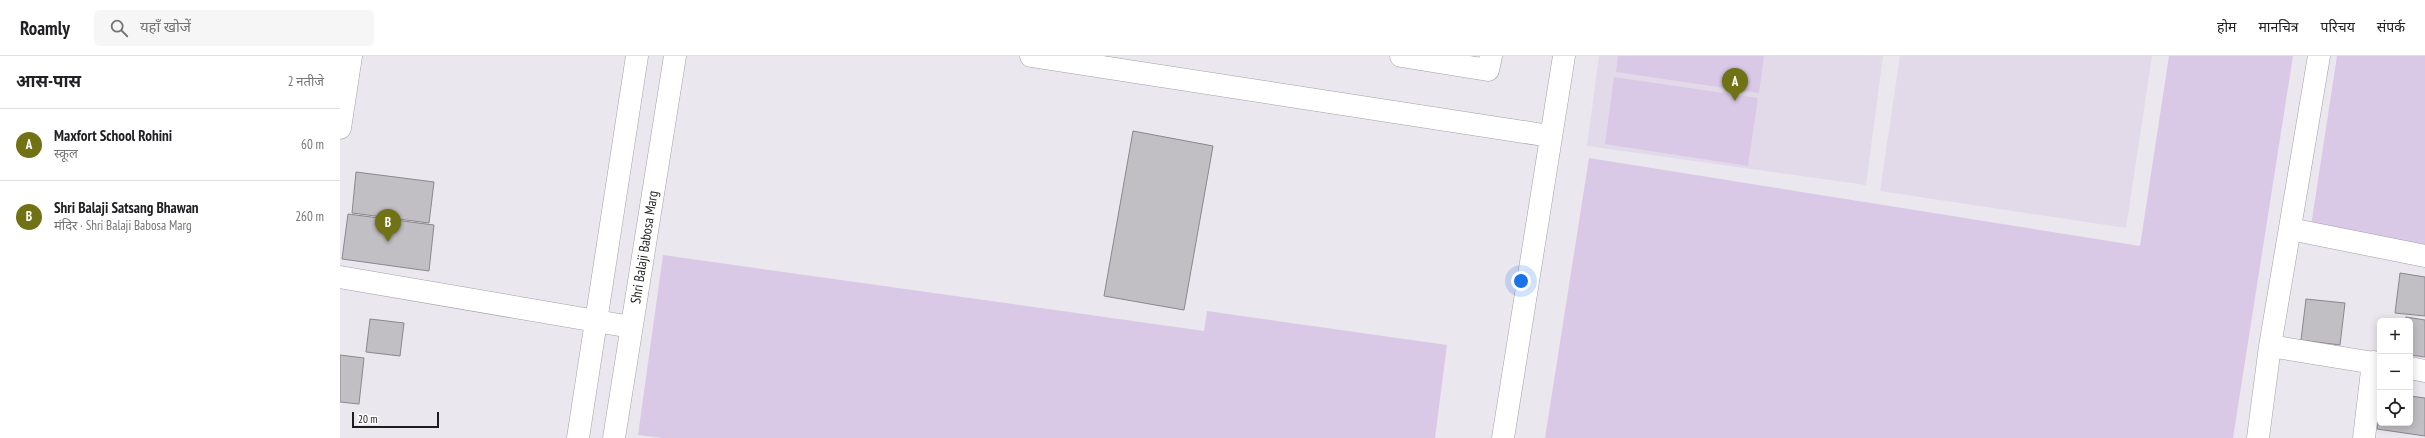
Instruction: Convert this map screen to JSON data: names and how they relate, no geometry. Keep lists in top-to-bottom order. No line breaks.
{"streets":{"street":["Shri Balaji Babosa Marg"]},"scale_bar":"20 m","page":{"header":"Roamly","search":"यहाँ खोजें","nav":["होम","मानचित्र","परिचय","संपर्क"],"heading":["आस-पास","2 नतीजे"],"pins":["A","B"],"list":[{"mark":"A","name":"Maxfort School Rohini","note":"स्कूल","value":"60 m"},{"mark":"B","name":"Shri Balaji Satsang Bhawan","note":"मंदिर · Shri Balaji Babosa Marg","value":"260 m"}],"map_buttons":["+","−"],"scale":"20 m"}}
